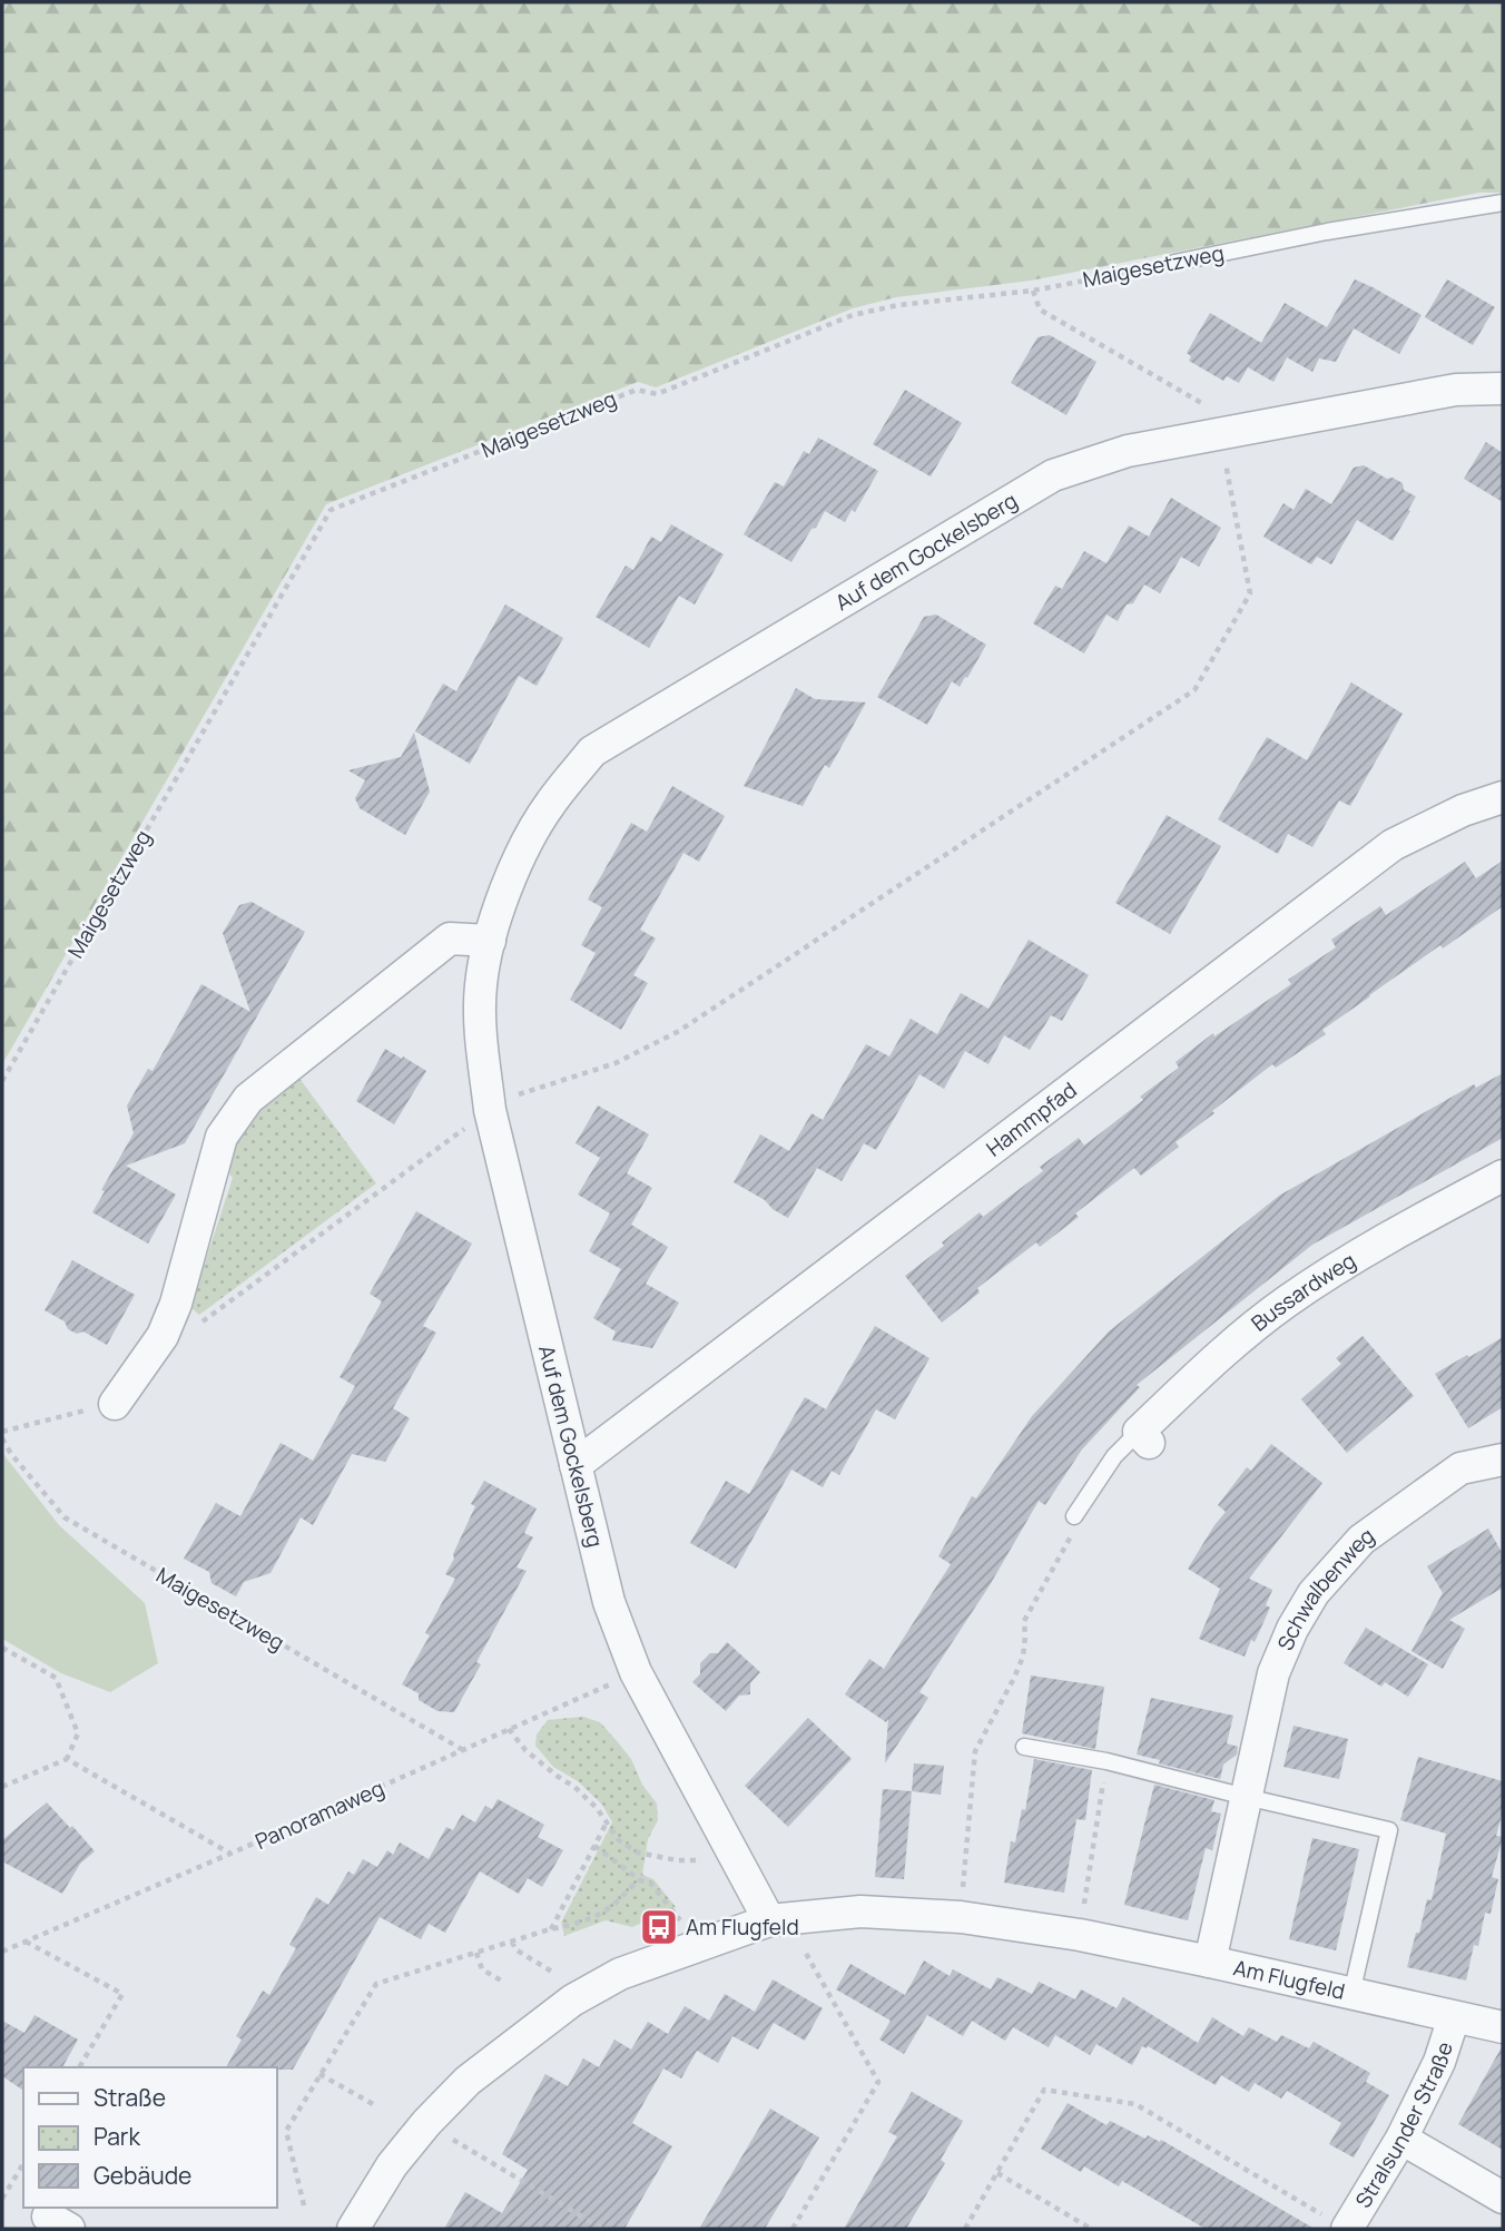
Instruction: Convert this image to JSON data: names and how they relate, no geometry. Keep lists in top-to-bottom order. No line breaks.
{"streets":{"street":["Auf dem Gockelsberg","Hammpfad","Bussardweg","Schwalbenweg","Am Flugfeld","Stralsunder Straße"],"lane":["Maigesetzweg"],"path":["Panoramaweg"]},"crossings":[["Maigesetzweg","Panoramaweg"],["Auf dem Gockelsberg","Hammpfad"],["Auf dem Gockelsberg","Panoramaweg"],["Auf dem Gockelsberg","Am Flugfeld"],["Schwalbenweg","Am Flugfeld"],["Am Flugfeld","Stralsunder Straße"]],"places":{"bus stop":["Am Flugfeld"]},"legend":["Straße","Park","Gebäude"]}
